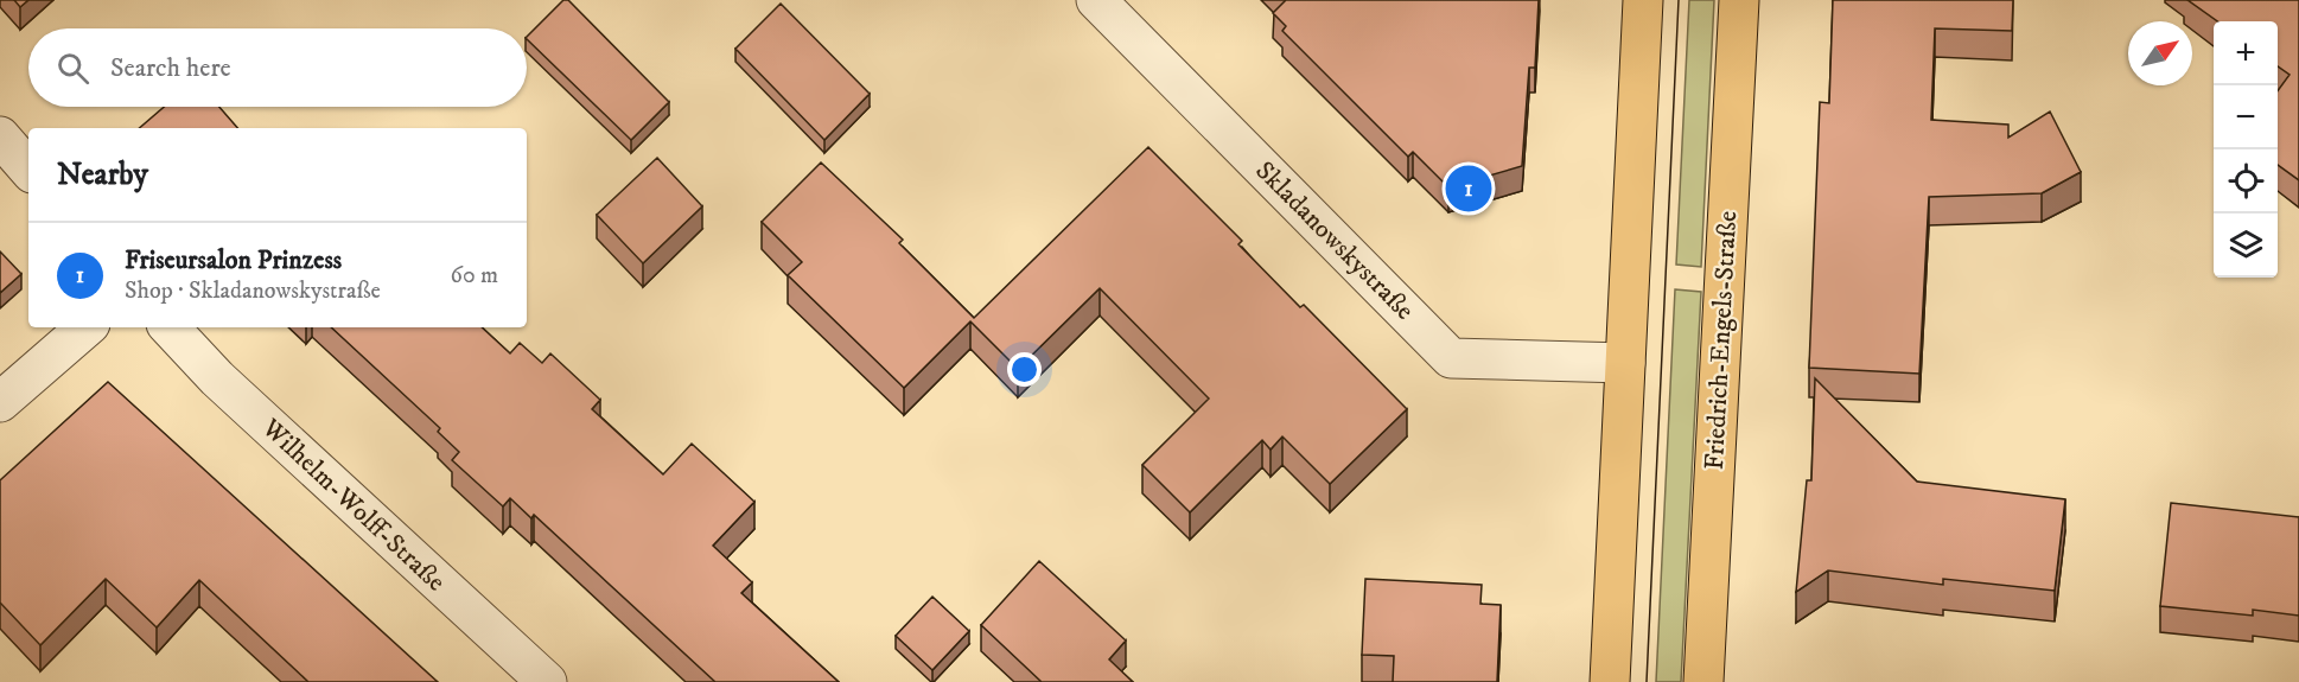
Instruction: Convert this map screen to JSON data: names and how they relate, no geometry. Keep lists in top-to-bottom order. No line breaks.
{"streets":{"main road":["Friedrich-Engels-Straße"],"street":["Skladanowskystraße","Wilhelm-Wolff-Straße"]},"north":"top right","page":{"map_buttons":["+","−"],"search":"Search here","heading":"Nearby","pins":"1","list":[{"mark":"1","name":"Friseursalon Prinzess","note":"Shop · Skladanowskystraße","value":"60 m"}]}}
